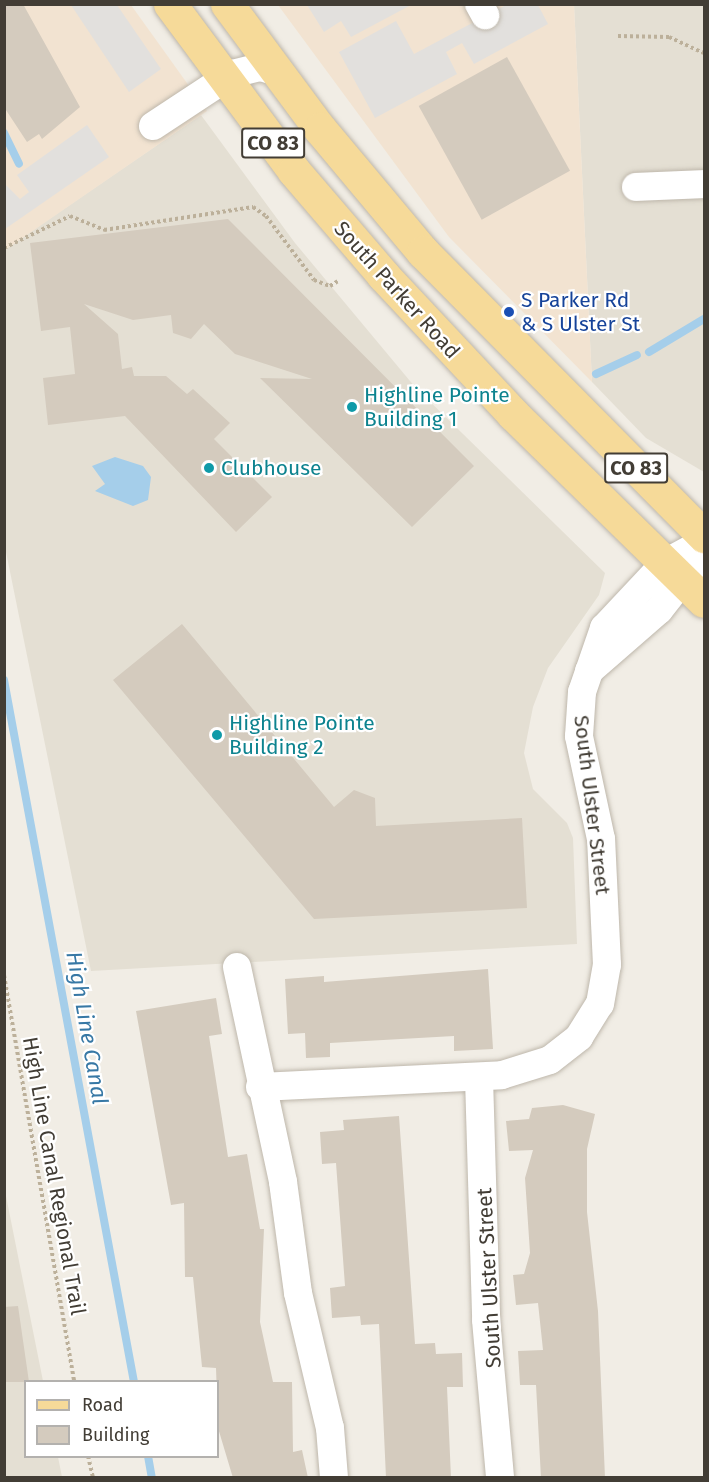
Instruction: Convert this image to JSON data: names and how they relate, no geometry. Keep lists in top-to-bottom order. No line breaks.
{"streets":{"main road":["CO 83","South Parker Road"],"street":["South Ulster Street"],"path":["High Line Canal Regional Trail"]},"crossings":[["South Parker Road","South Ulster Street"]],"water":["High Line Canal"],"places":["S Parker Rd & S Ulster St","Highline Pointe Building 1","Clubhouse","Highline Pointe Building 2"],"legend":["Road","Building"]}
